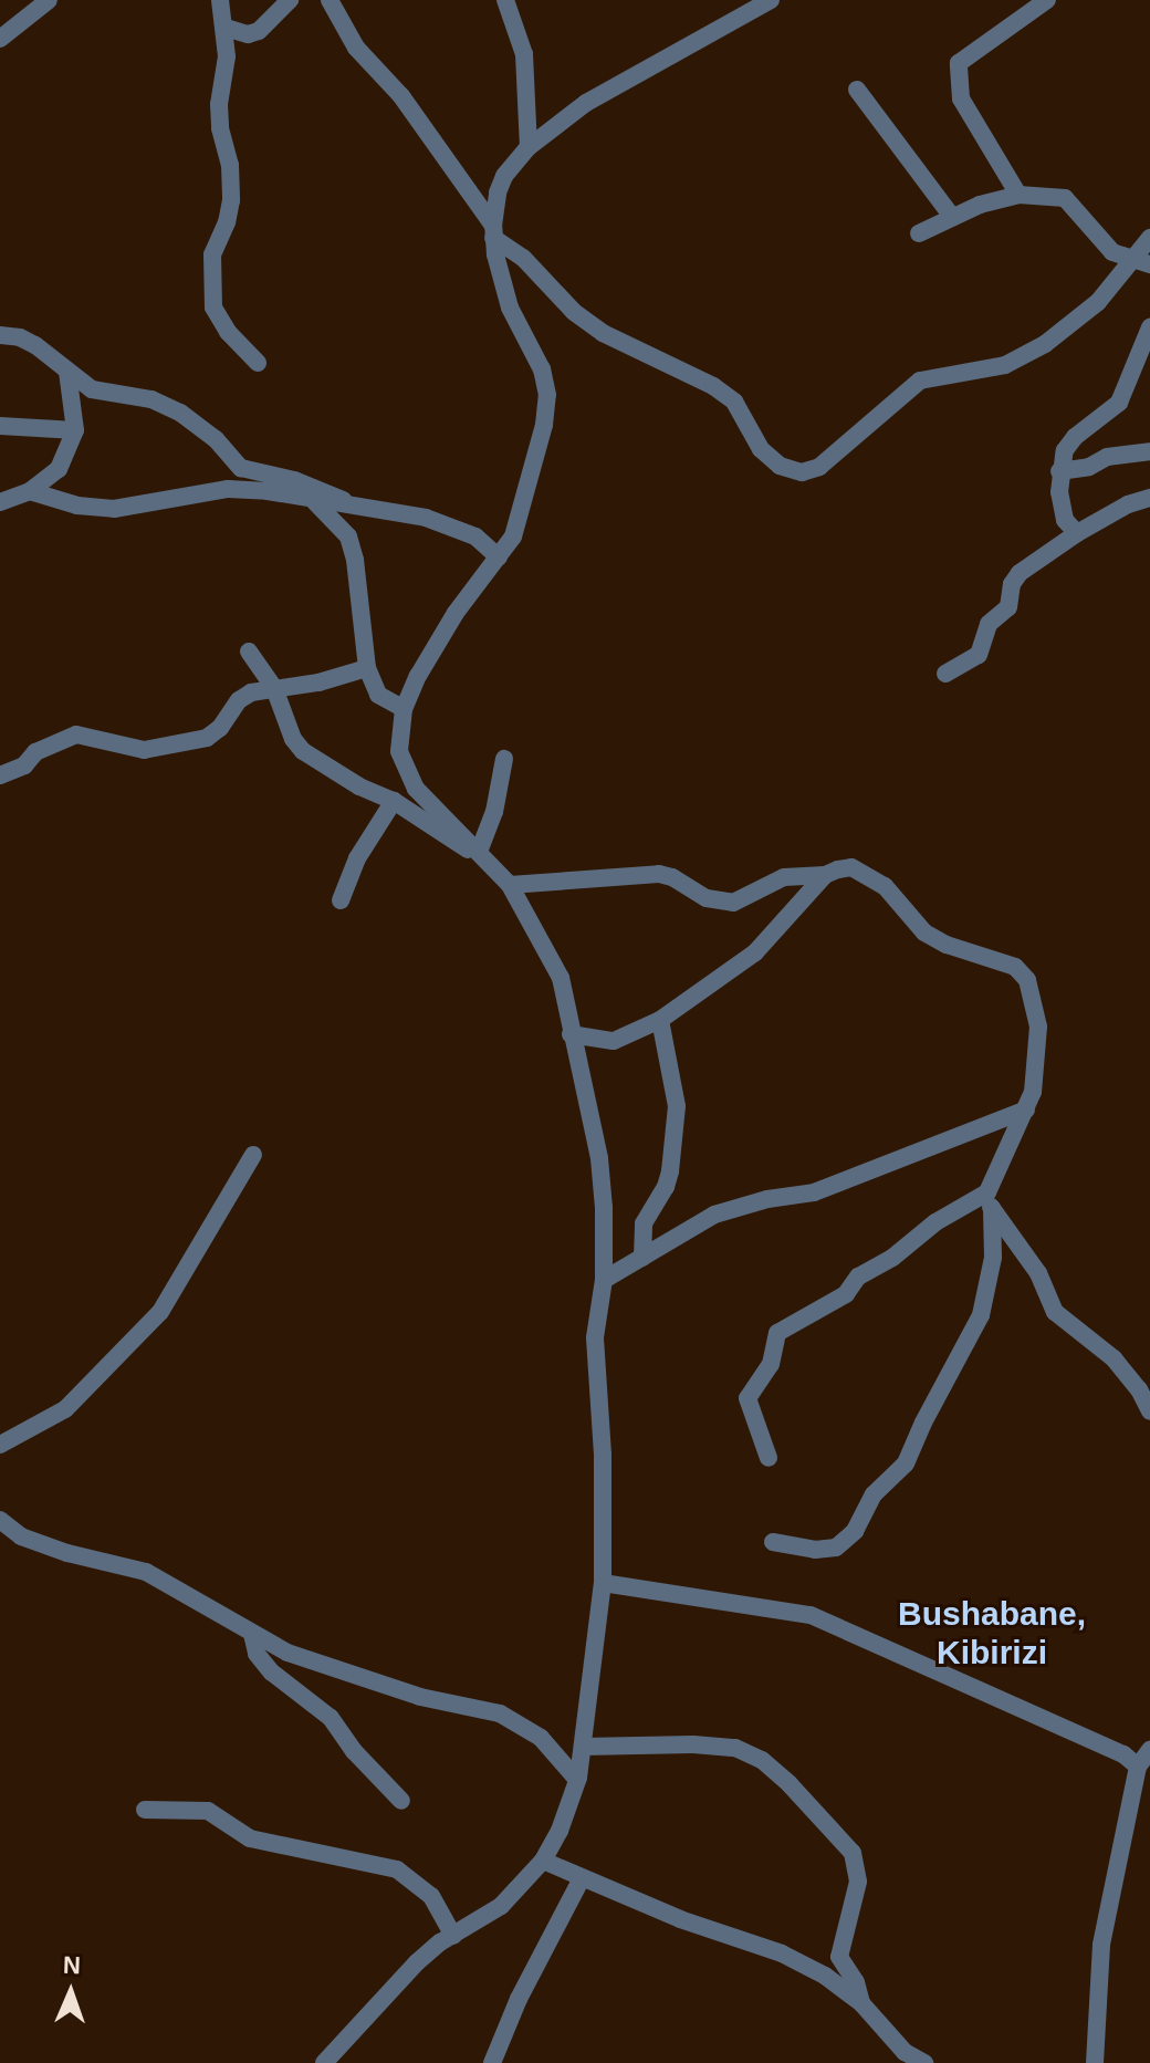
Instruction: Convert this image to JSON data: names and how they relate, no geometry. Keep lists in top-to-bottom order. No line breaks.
{"districts":["Bushabane, Kibirizi"],"north":"top"}
